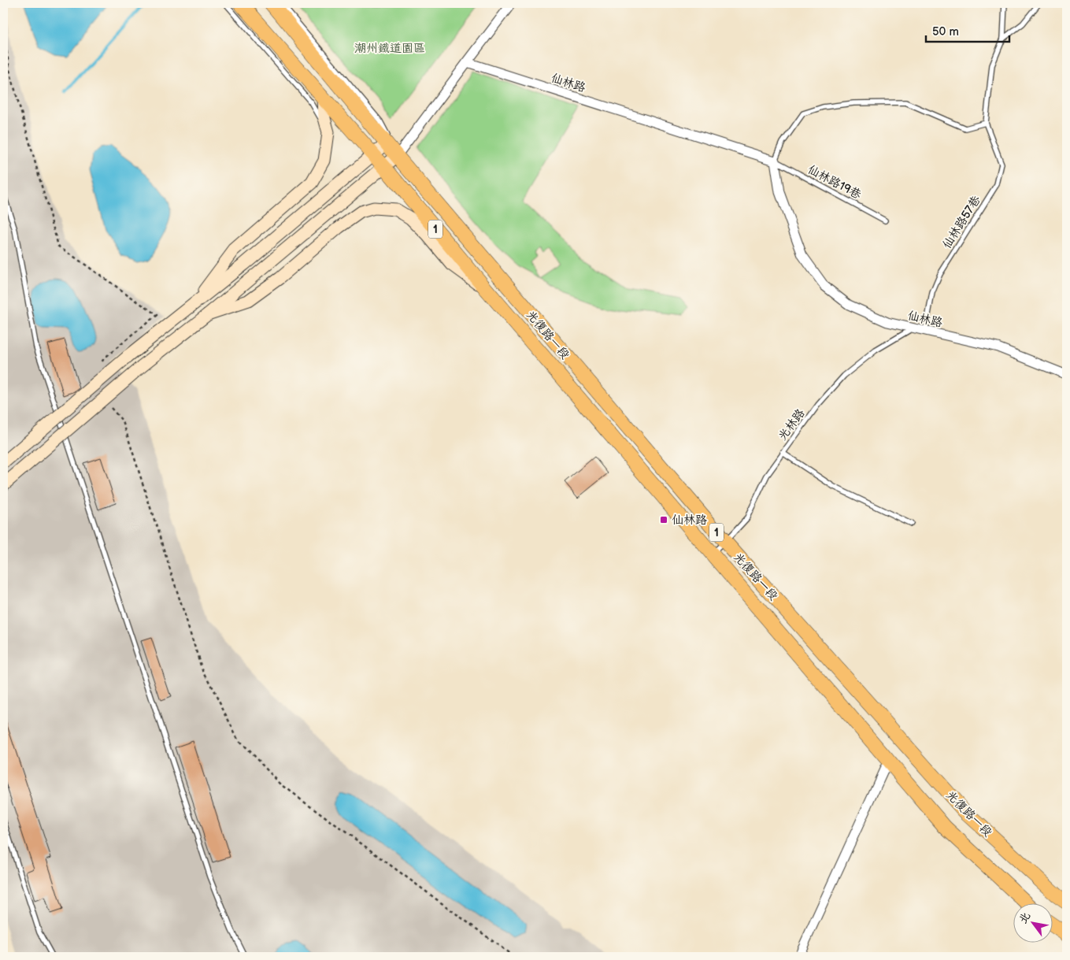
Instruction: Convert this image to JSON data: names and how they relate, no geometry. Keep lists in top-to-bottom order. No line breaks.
{"streets":{"main road":["1","光復路一段"],"street":["仙林路"],"lane":["仙林路19巷","仙林路57巷","光林路"]},"crossings":[["仙林路","仙林路19巷"],["仙林路","仙林路57巷"],["仙林路","光林路"],["1","光復路一段"],["光復路一段","光林路"]],"parks":["潮州鐵道園區"],"places":{"transit":["仙林路"]},"scale_bar":"50 m","north":"top left"}
